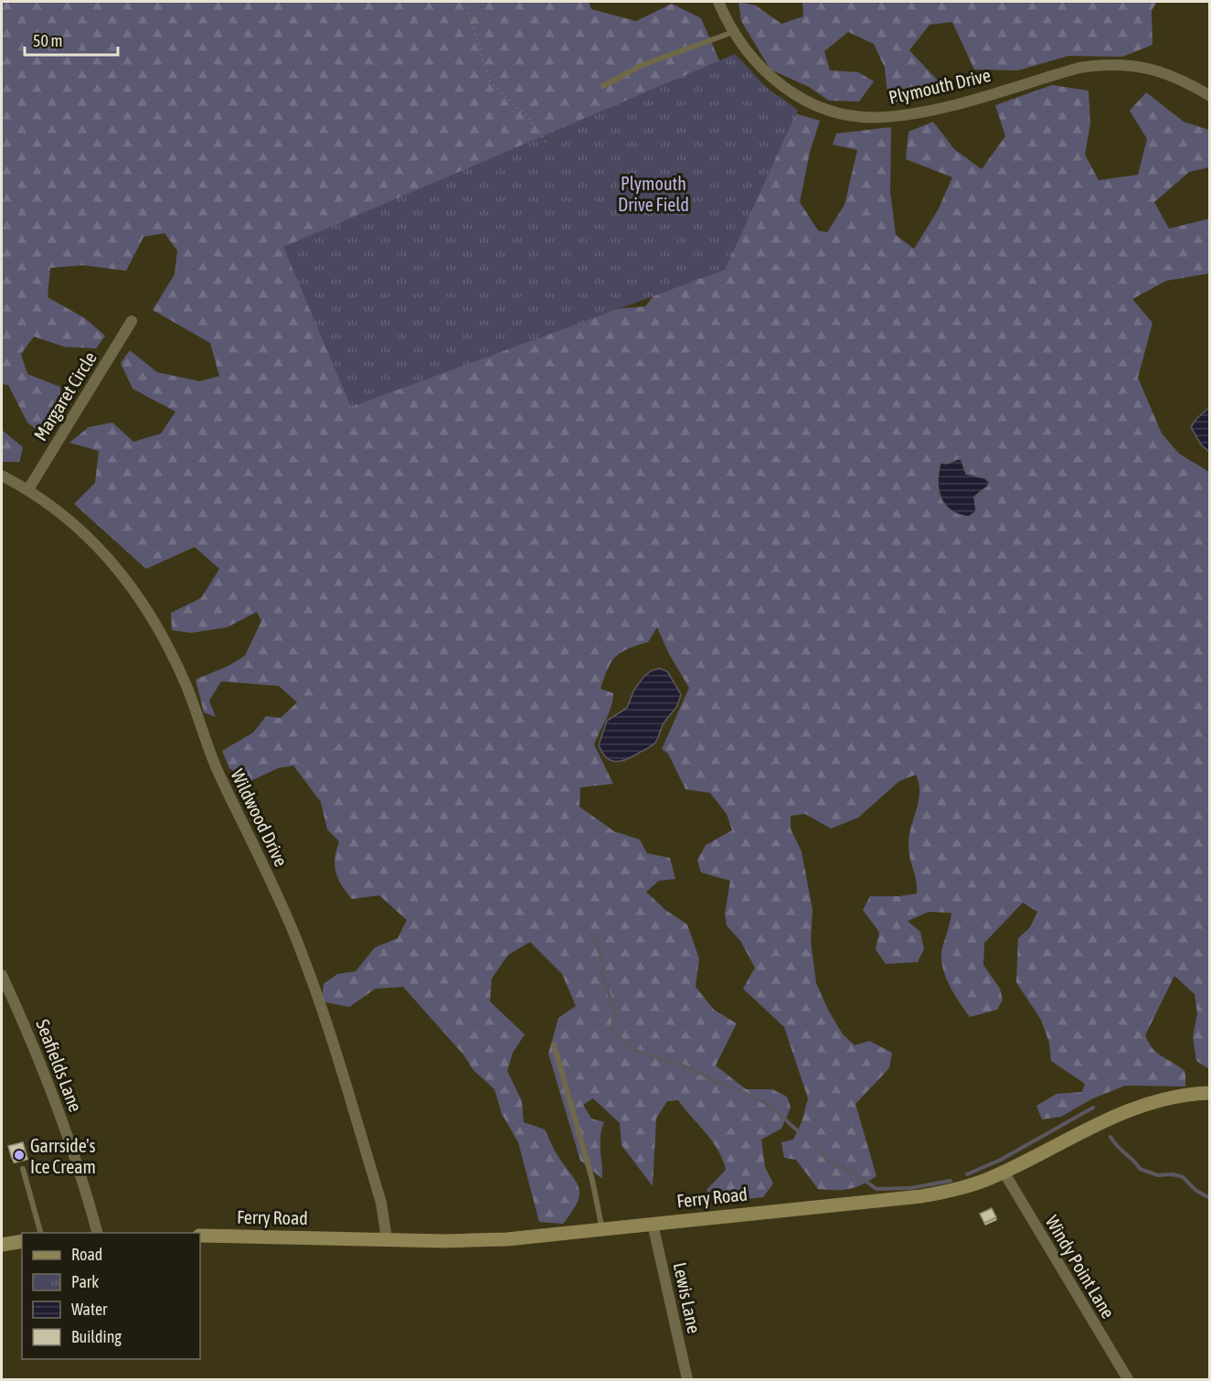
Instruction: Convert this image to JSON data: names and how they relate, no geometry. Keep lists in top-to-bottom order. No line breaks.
{"streets":{"main road":["Ferry Road"],"street":["Plymouth Drive","Margaret Circle","Wildwood Drive","Seafields Lane","Windy Point Lane","Lewis Lane"]},"crossings":[["Margaret Circle","Wildwood Drive"],["Wildwood Drive","Ferry Road"],["Ferry Road","Windy Point Lane"],["Ferry Road","Lewis Lane"]],"parks":["Plymouth Drive Field"],"places":["Garrside's Ice Cream"],"legend":["Road","Park","Water","Building"],"scale_bar":"50 m"}
